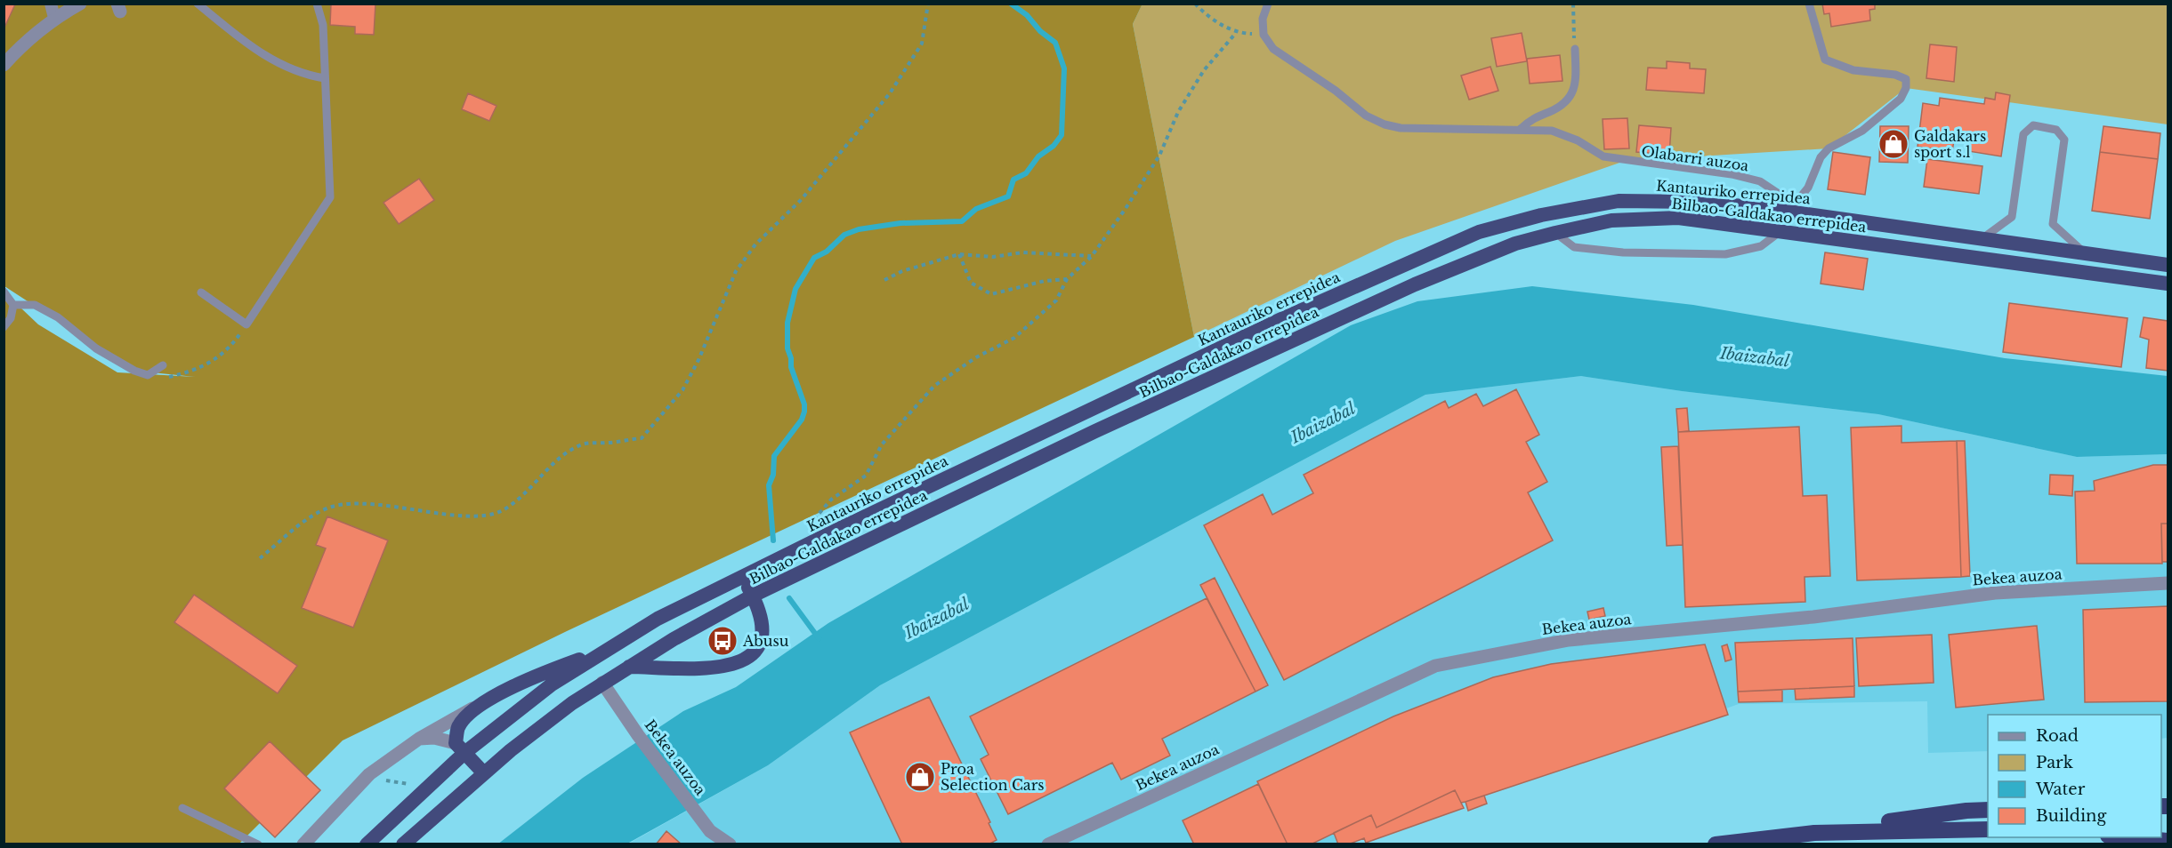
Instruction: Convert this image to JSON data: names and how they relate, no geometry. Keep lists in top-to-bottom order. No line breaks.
{"streets":{"highway":["Kantauriko errepidea","Bilbao-Galdakao errepidea"],"street":["Bekea auzoa"],"lane":["Olabarri auzoa"]},"crossings":[["Olabarri auzoa","Kantauriko errepidea"],["Bilbao-Galdakao errepidea","Bekea auzoa"]],"water":["Ibaizabal"],"places":{"shop":["Galdakars sport s.l","Proa Selection Cars"],"bus stop":["Abusu"]},"legend":["Road","Park","Water","Building"]}
